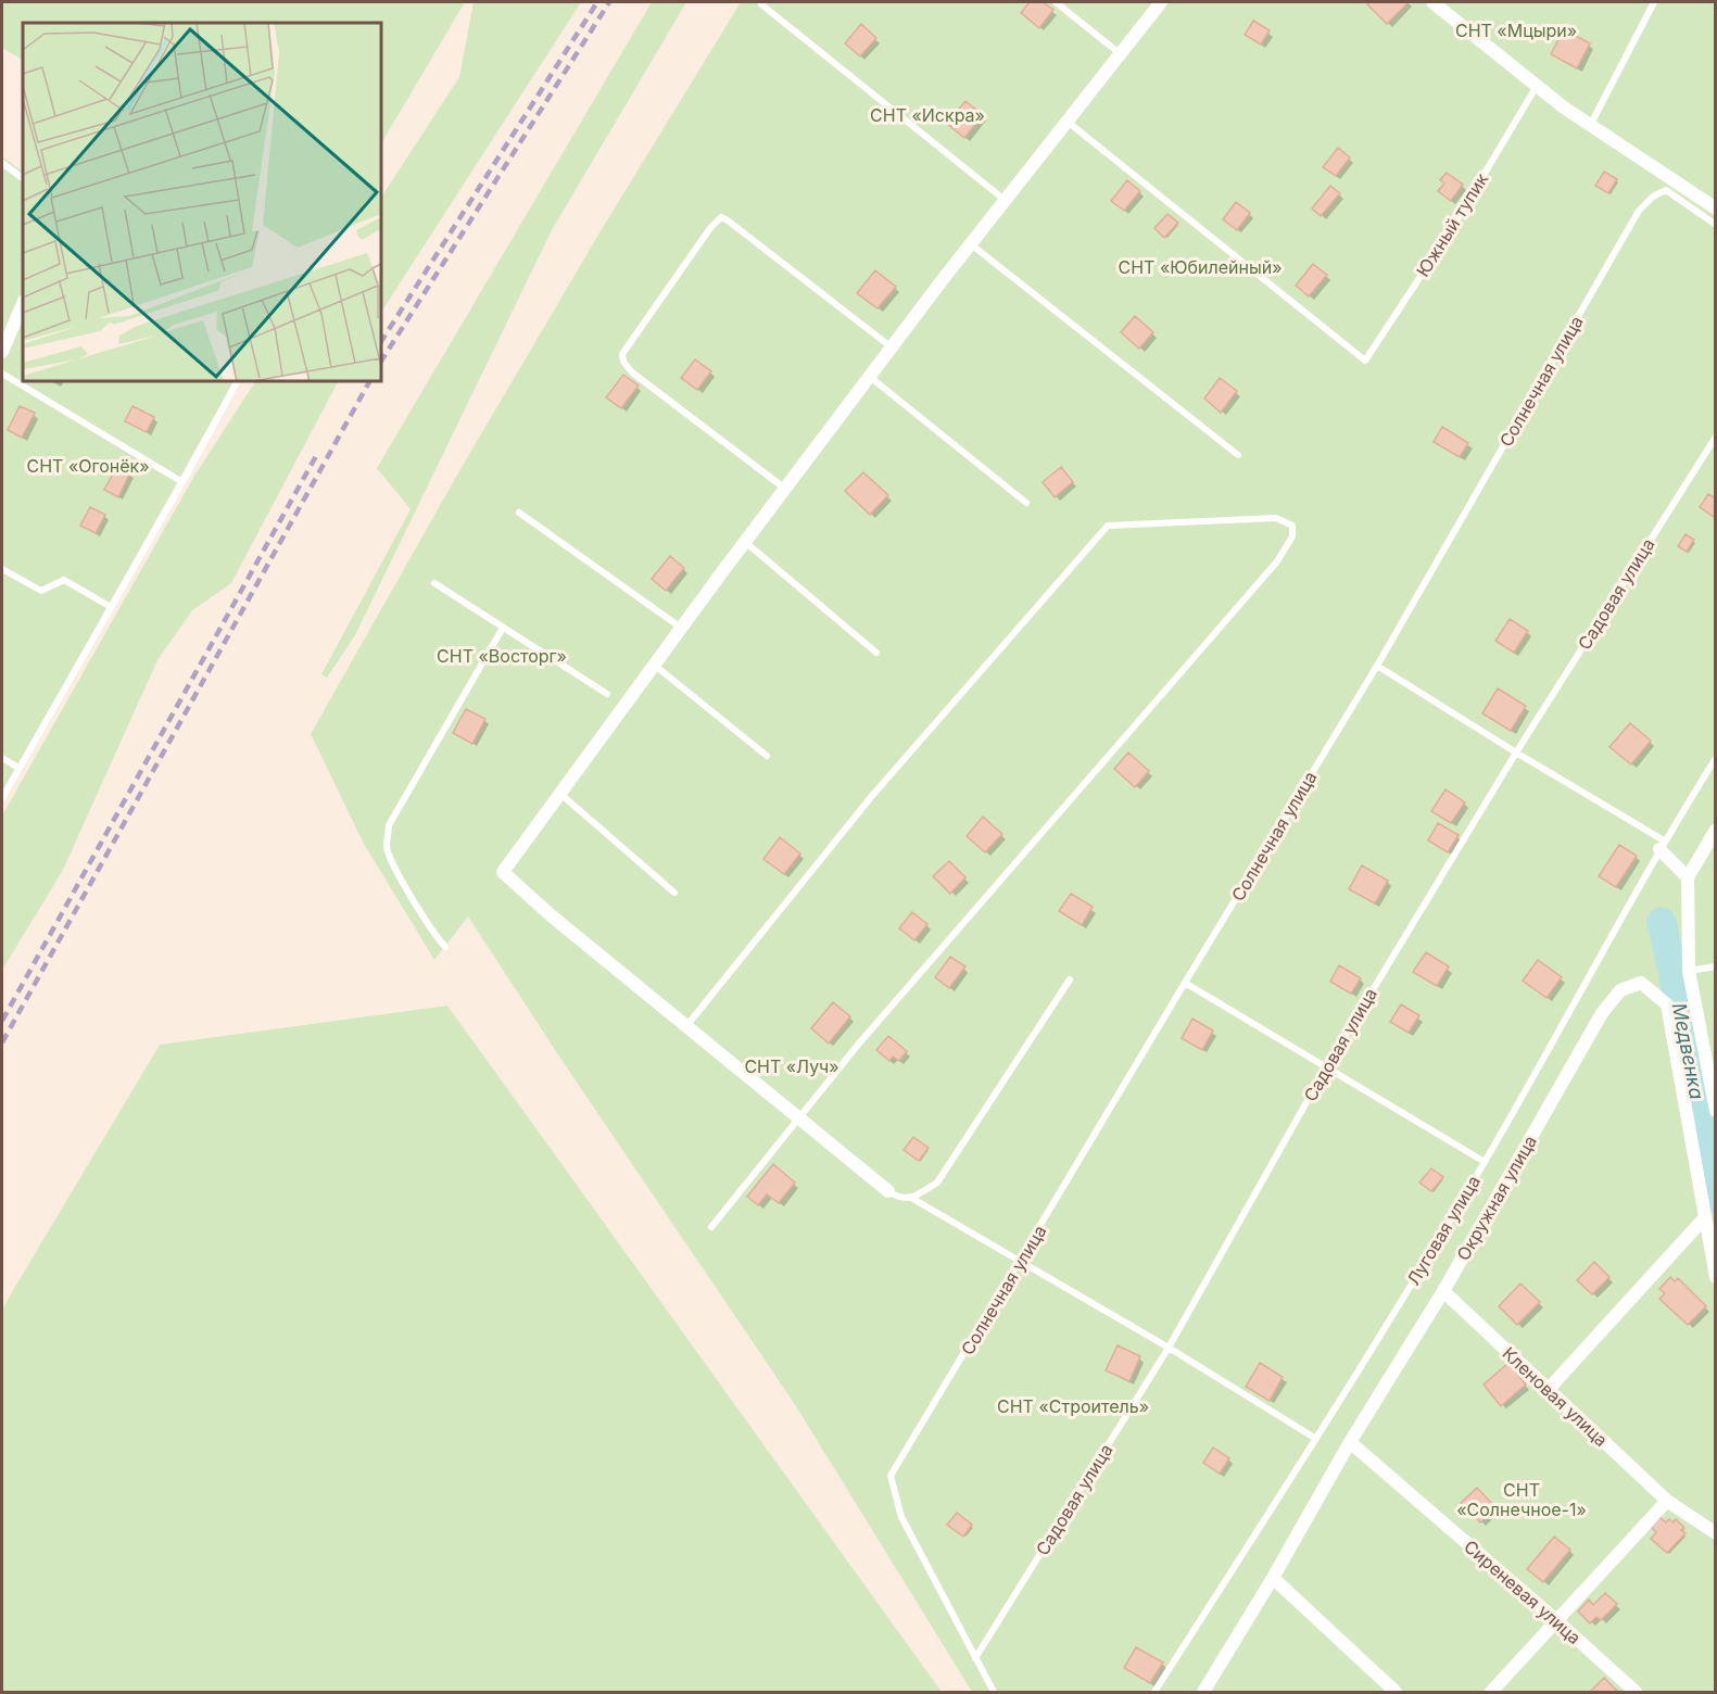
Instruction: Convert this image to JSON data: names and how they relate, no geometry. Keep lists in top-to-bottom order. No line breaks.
{"streets":{"street":["Окружная улица","Кленовая улица","Сиреневая улица"],"lane":["Южный тупик","Солнечная улица","Садовая улица","Луговая улица"]},"crossings":[["Солнечная улица","Садовая улица"],["Окружная улица","Кленовая улица"],["Окружная улица","Сиреневая улица"]],"water":["Медвенка"],"parks":["СНТ «Мцыри»","СНТ «Искра»","СНТ «Юбилейный»","СНТ «Огонёк»","СНТ «Восторг»","СНТ «Луч»","СНТ «Строитель»","СНТ «Солнечное-1»"]}
